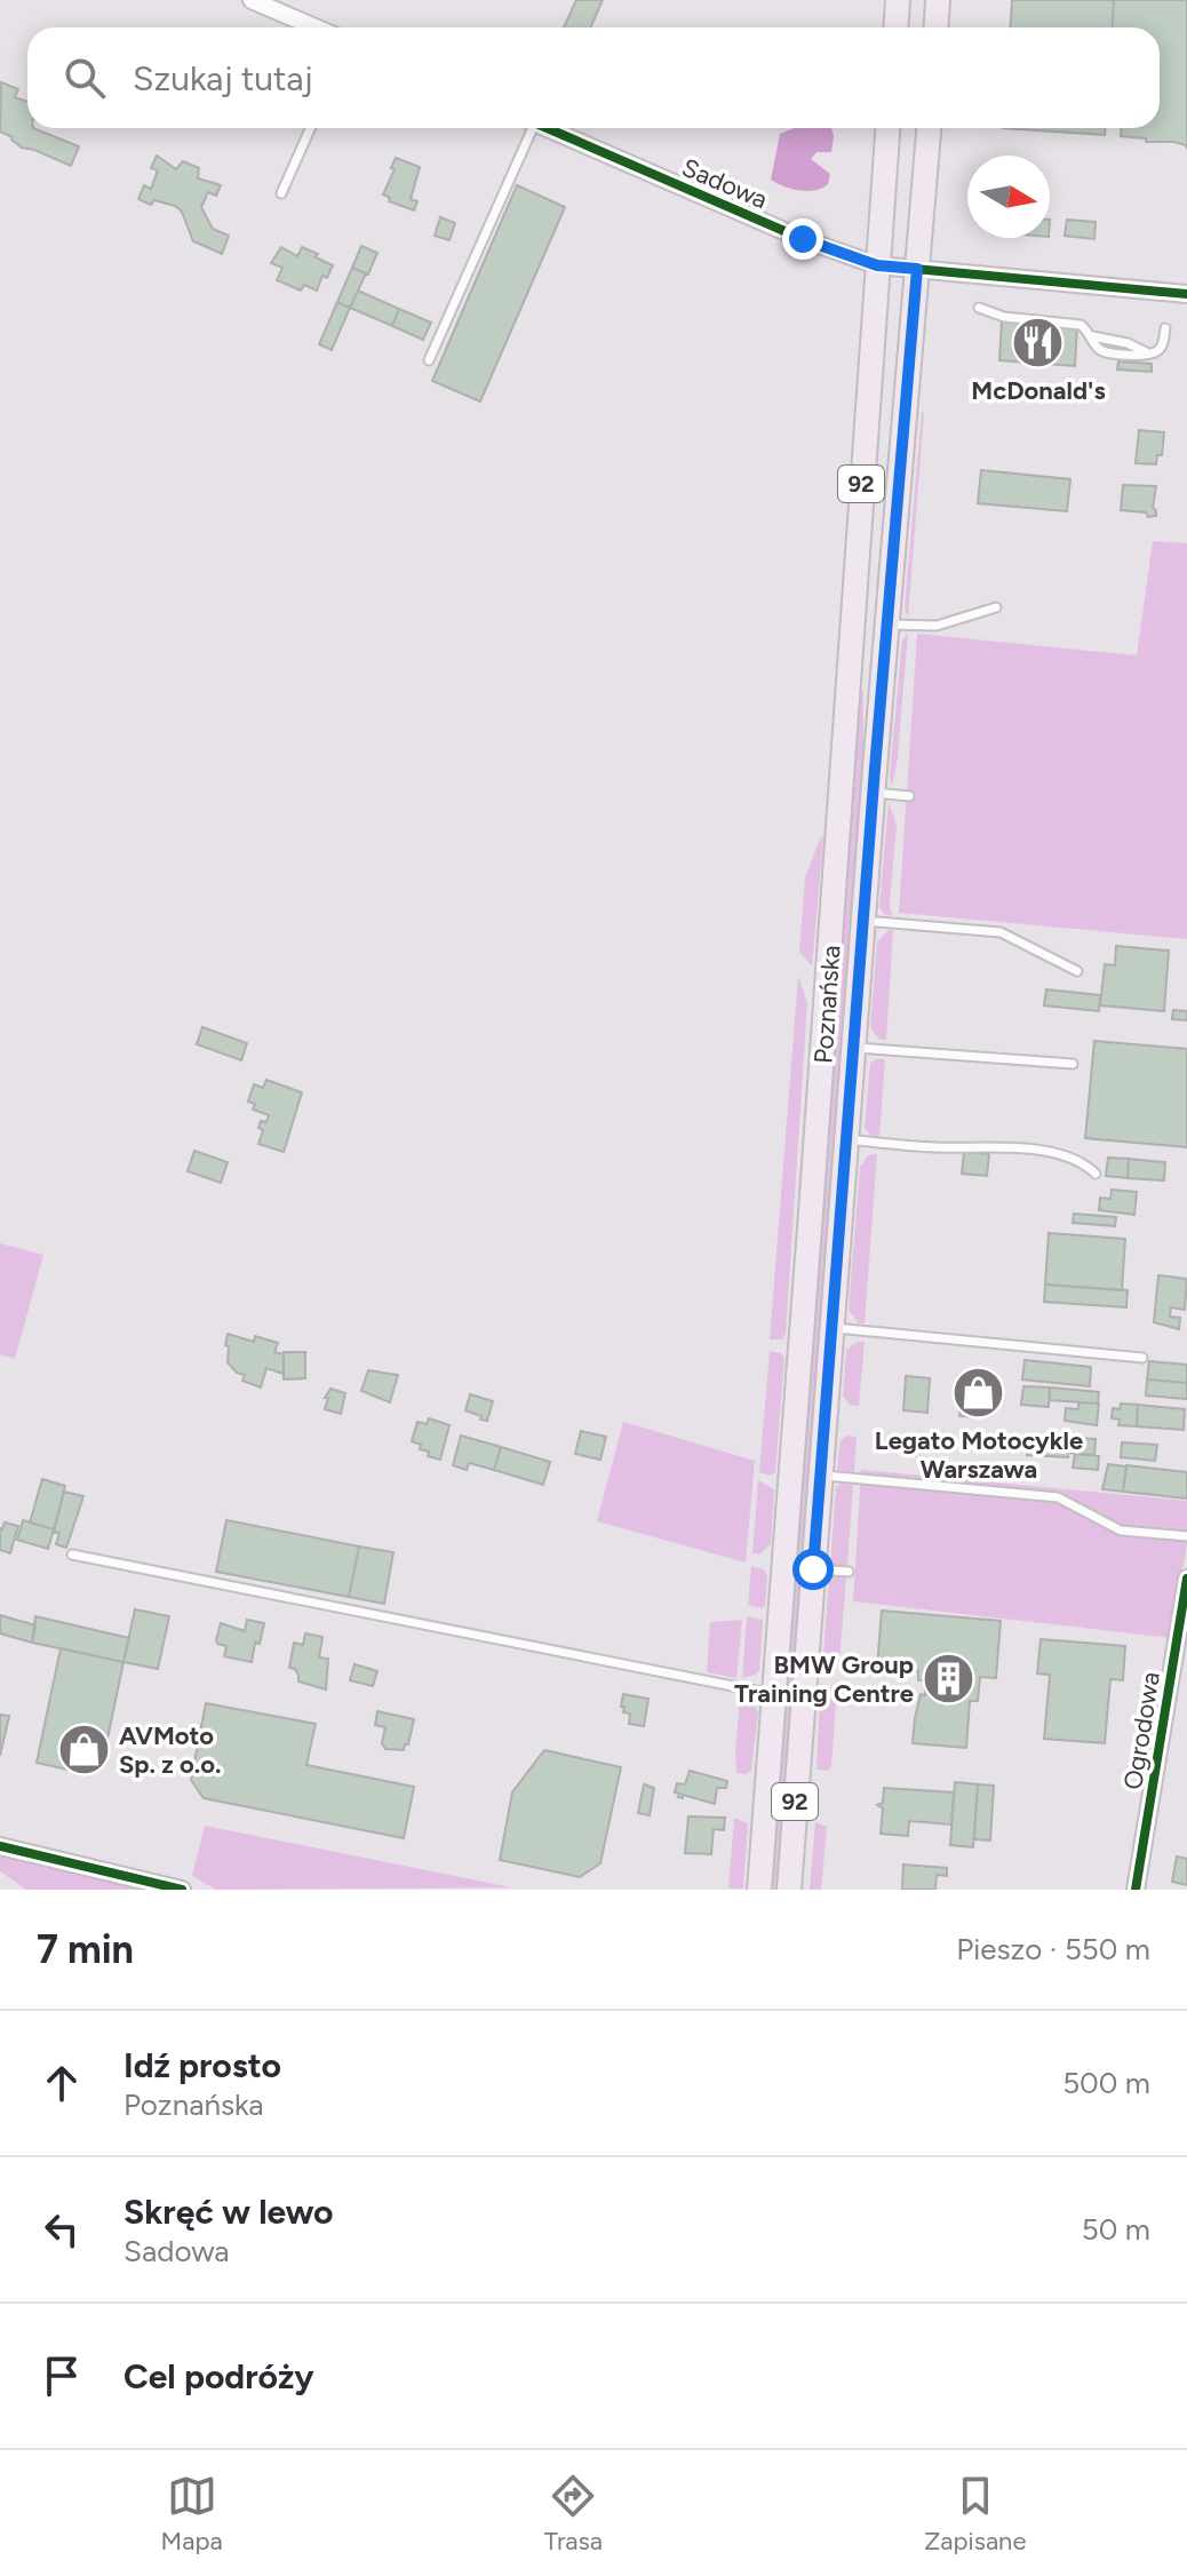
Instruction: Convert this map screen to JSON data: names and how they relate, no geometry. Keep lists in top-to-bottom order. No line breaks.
{"streets":{"main road":["92","Poznańska"],"street":["Sadowa","Ogrodowa"]},"crossings":[["Sadowa","Poznańska"]],"places":{"restaurant":["McDonald's"],"shop":["Legato Motocykle Warszawa","AVMoto Sp. z o.o."],"building":["BMW Group Training Centre"]},"north":"right","page":{"search":"Szukaj tutaj","heading":["7 min","Pieszo · 550 m"],"list":[["Idź prosto","Poznańska","500 m"],["Skręć w lewo","Sadowa","50 m"],"Cel podróży"],"nav":["Mapa","Trasa","Zapisane"]}}
